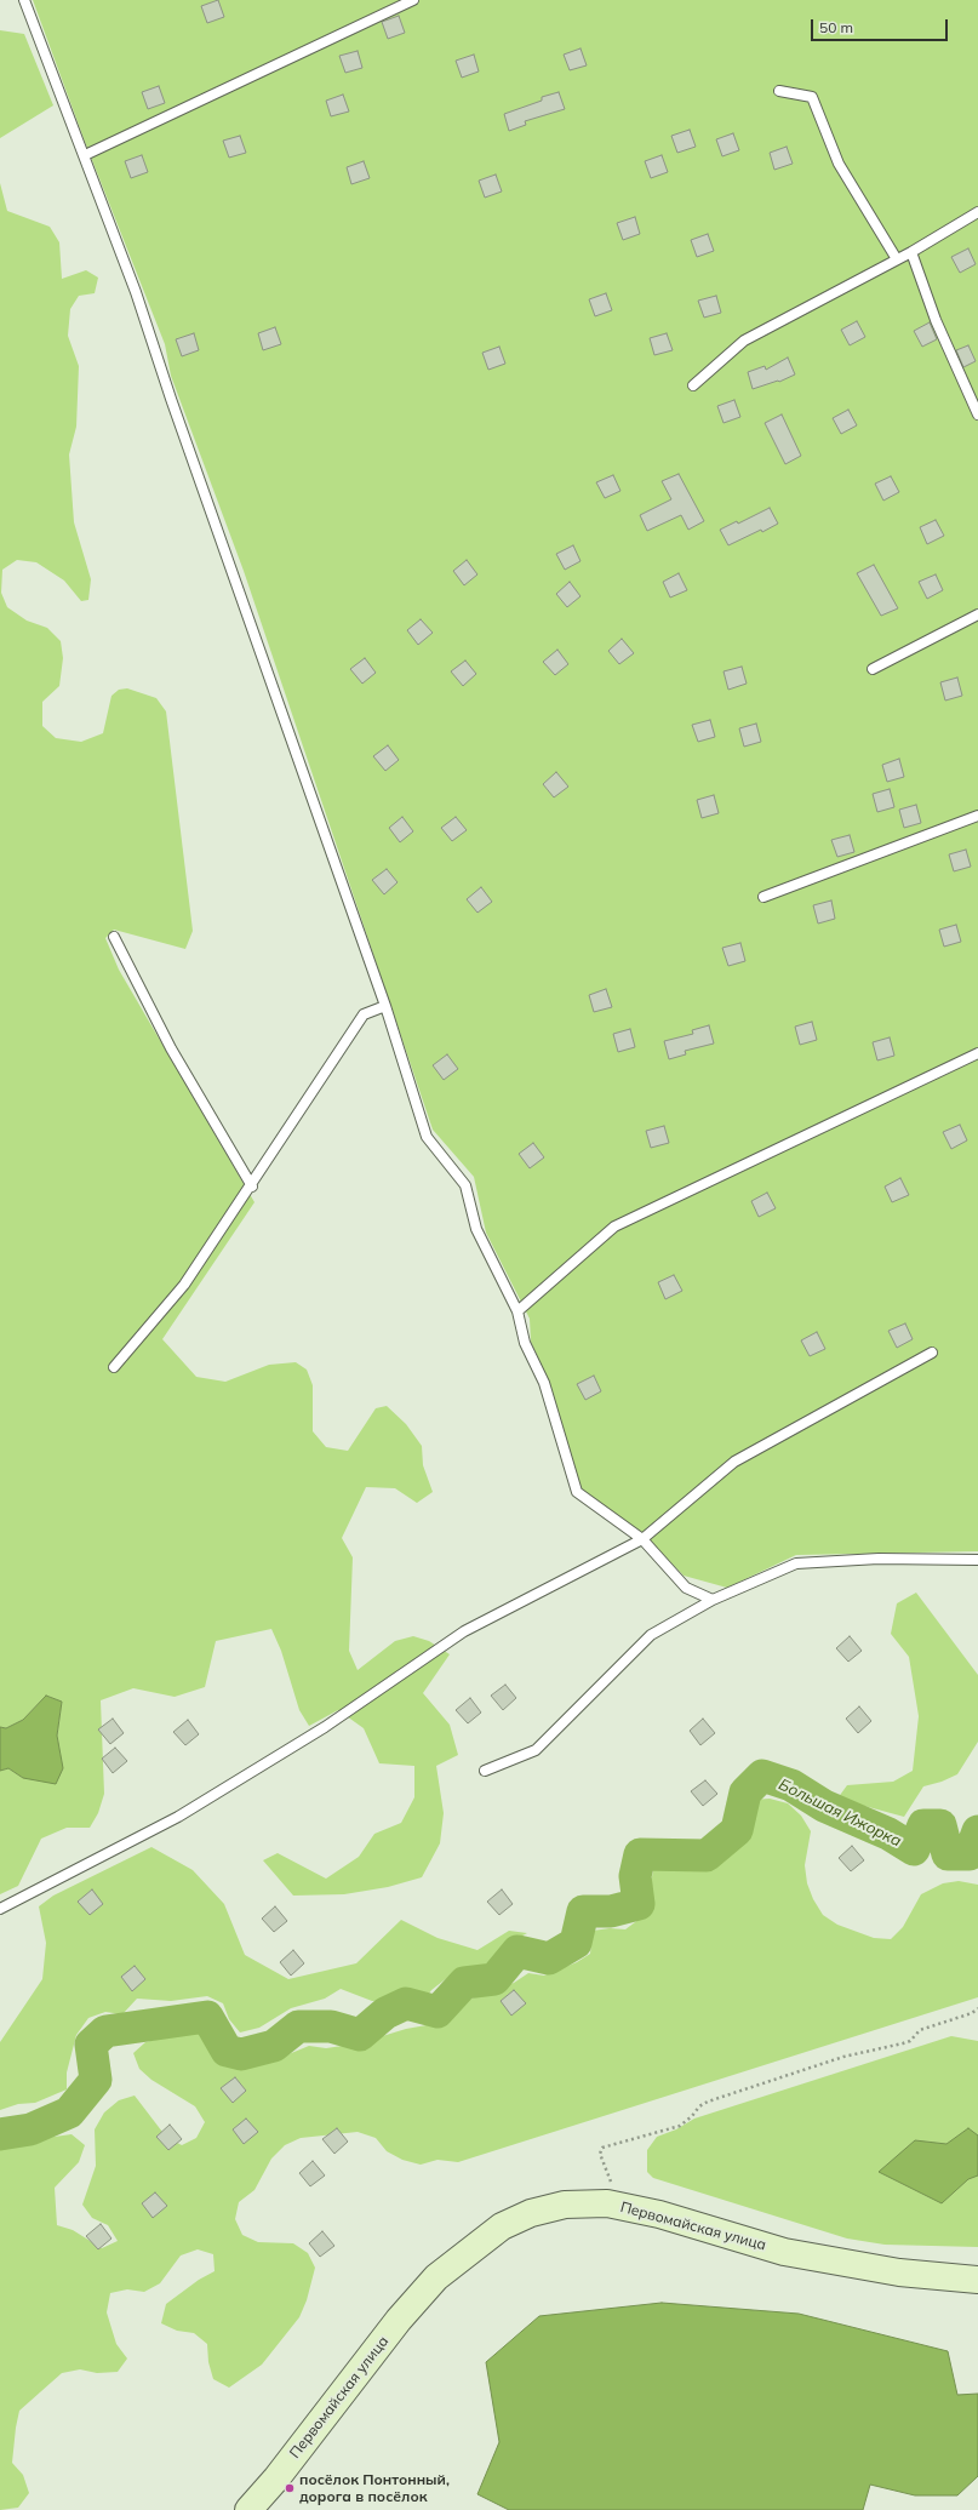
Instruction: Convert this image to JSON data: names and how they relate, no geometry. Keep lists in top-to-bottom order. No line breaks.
{"streets":{"street":["Первомайская улица"]},"water":["Большая Ижорка"],"places":["посёлок Понтонный, дорога в посёлок"],"scale_bar":"50 m"}
